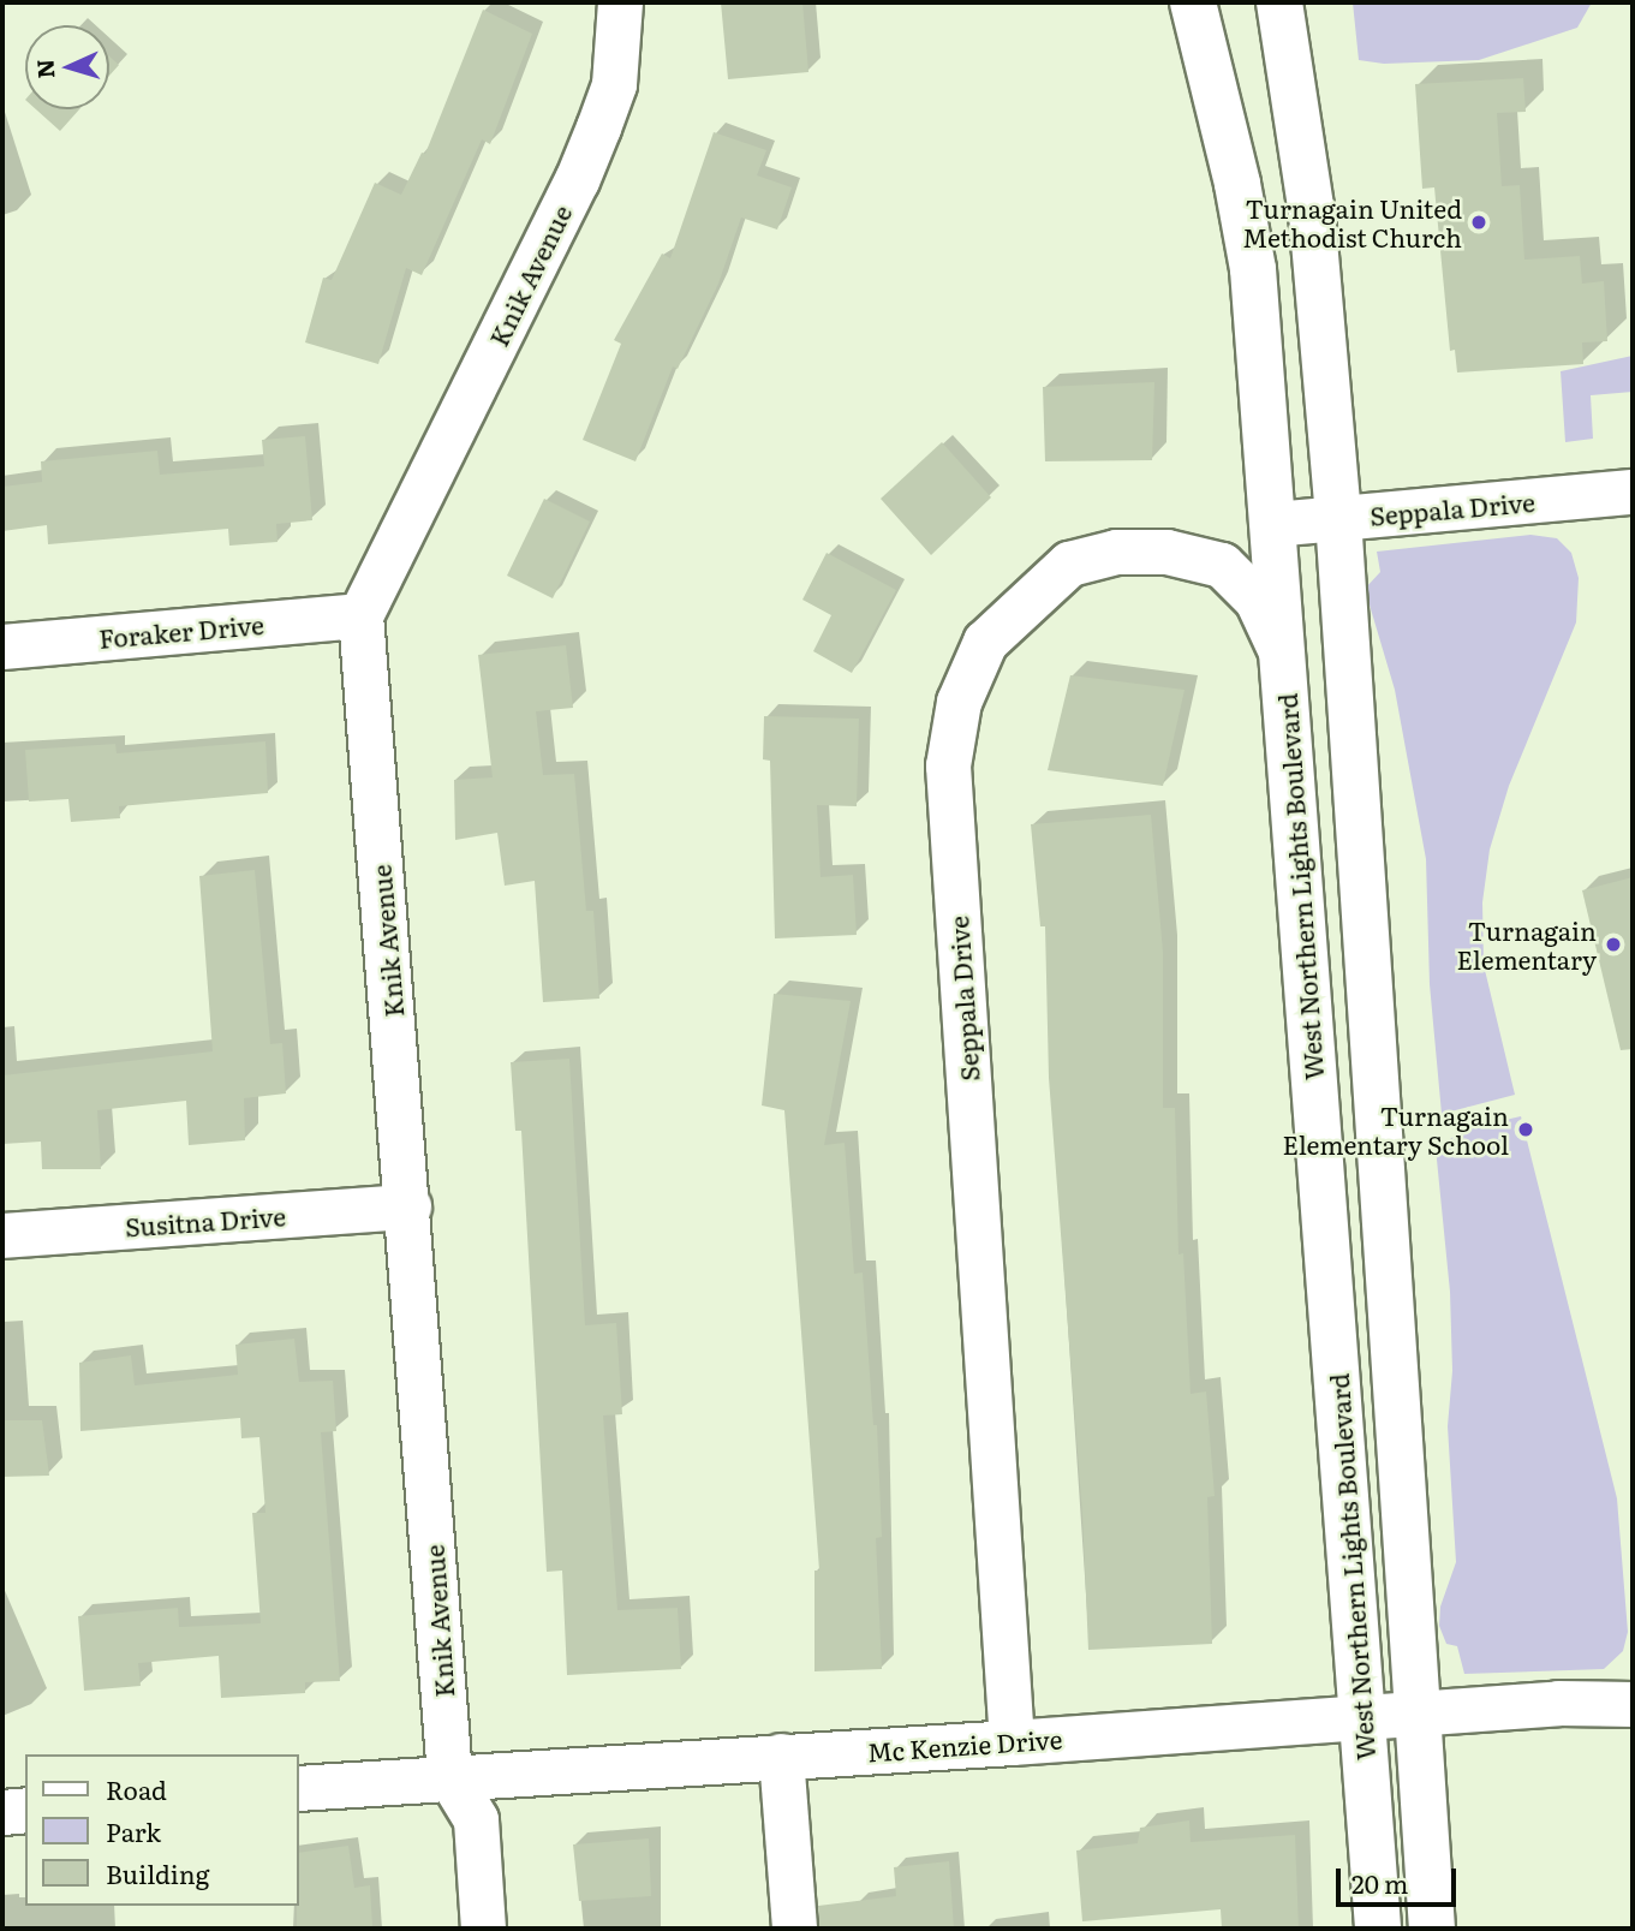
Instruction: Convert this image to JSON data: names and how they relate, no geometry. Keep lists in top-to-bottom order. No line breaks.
{"streets":{"street":["Knik Avenue","Seppala Drive","Foraker Drive","West Northern Lights Boulevard","Susitna Drive","Mc Kenzie Drive"]},"crossings":[["Knik Avenue","Foraker Drive"],["Knik Avenue","Susitna Drive"],["Knik Avenue","Mc Kenzie Drive"],["Seppala Drive","West Northern Lights Boulevard"],["Seppala Drive","Mc Kenzie Drive"],["West Northern Lights Boulevard","Mc Kenzie Drive"]],"places":["Turnagain United Methodist Church","Turnagain Elementary","Turnagain Elementary School"],"legend":["Road","Park","Building"],"scale_bar":"20 m","north":"left"}
